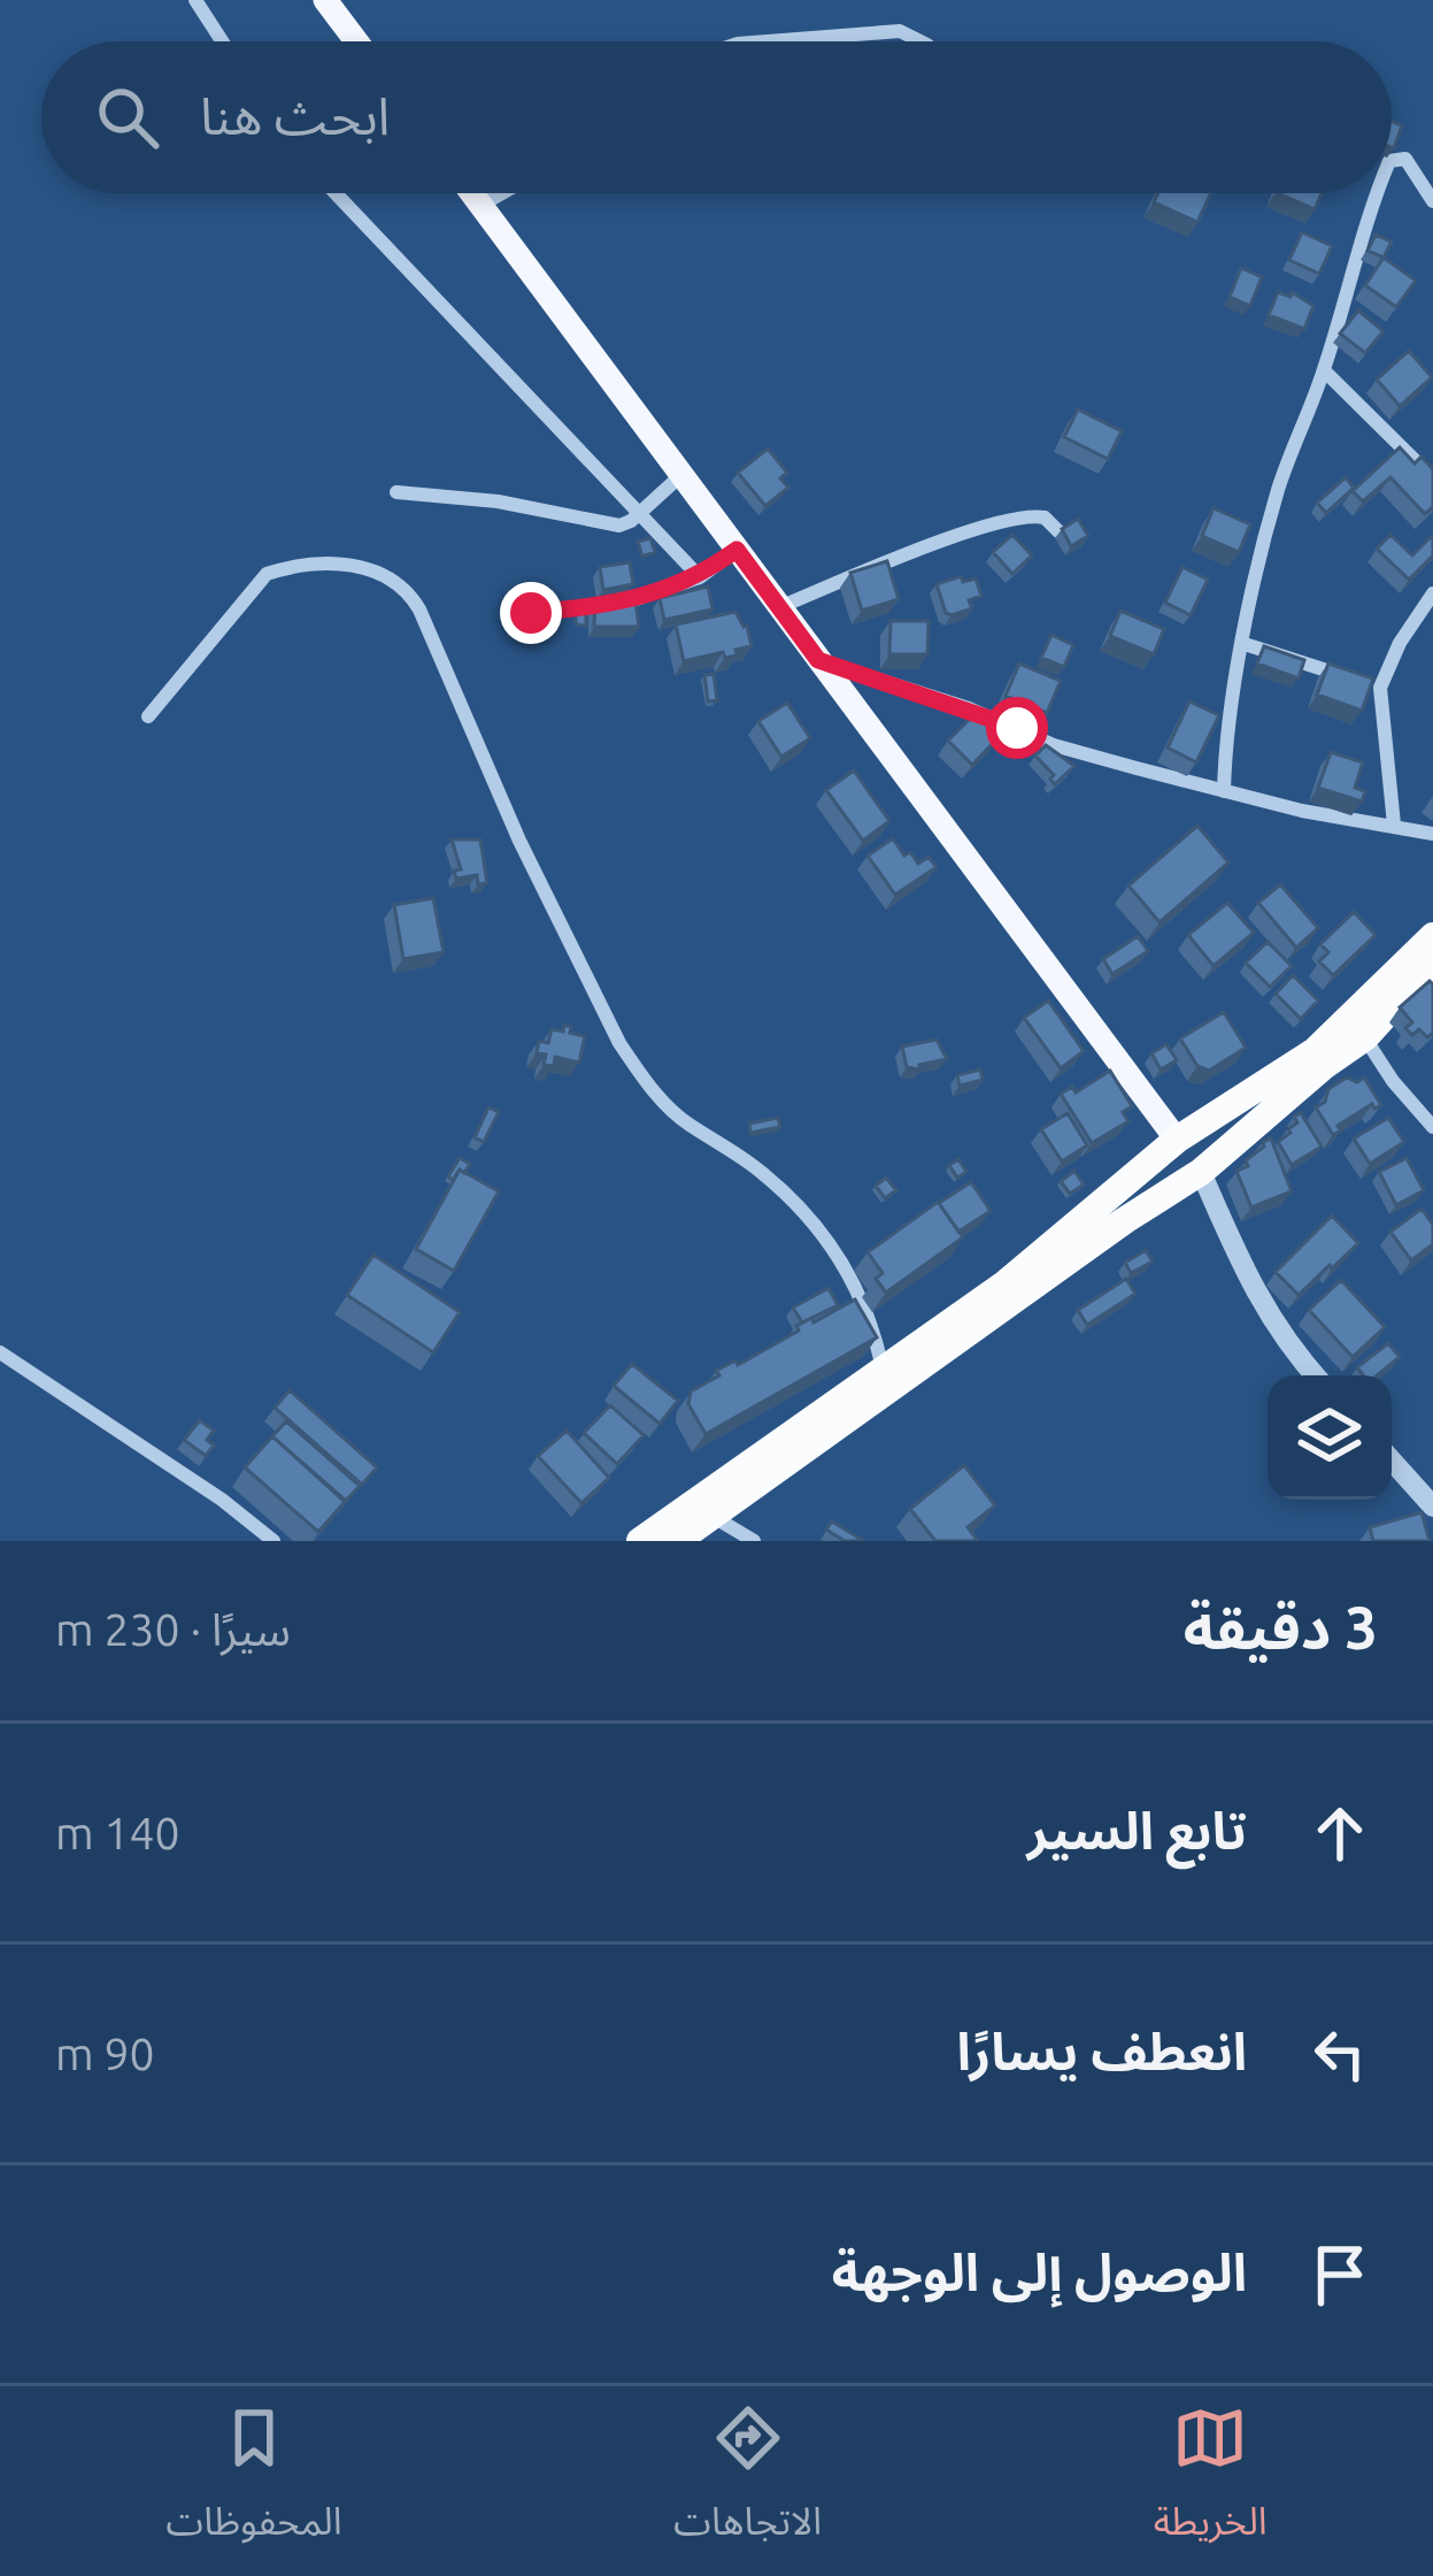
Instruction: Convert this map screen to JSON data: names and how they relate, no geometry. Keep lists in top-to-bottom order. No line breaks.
{"page":{"search":"ابحث هنا","heading":["3 دقيقة","سيرًا · 230 m"],"list":[["تابع السير","140 m"],["انعطف يسارًا","90 m"],"الوصول إلى الوجهة"],"nav":["الخريطة","الاتجاهات","المحفوظات"]}}
